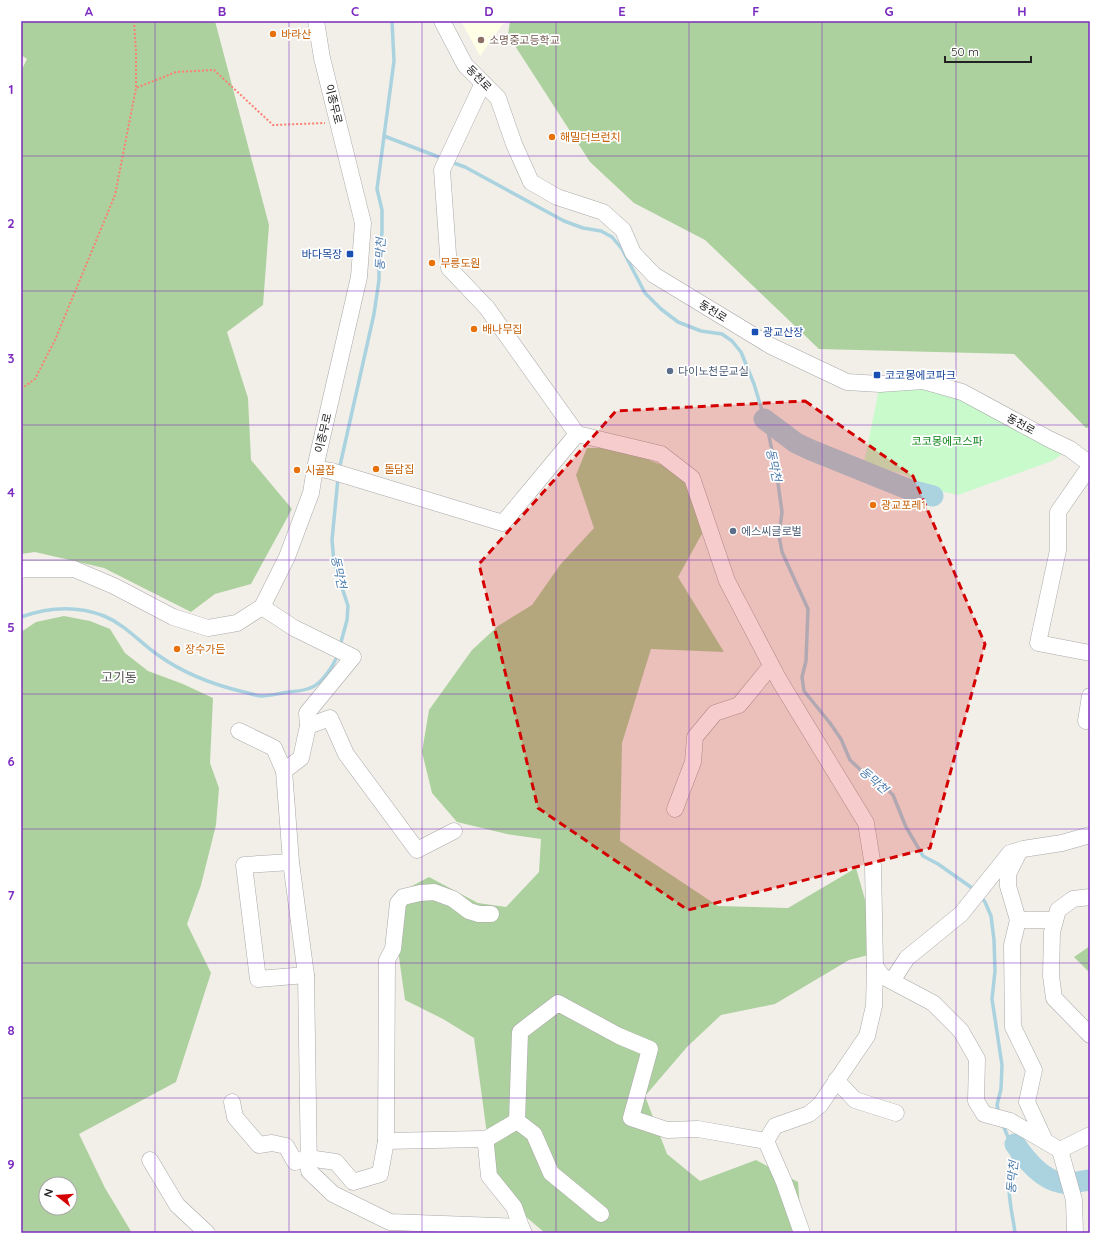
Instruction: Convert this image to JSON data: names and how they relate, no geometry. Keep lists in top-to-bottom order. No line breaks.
{"streets":{"street":["동천로","이종무로"]},"districts":["고기동"],"water":["동막천"],"parks":["코코몽에코스파"],"places":{"other":["바라산","소명중고등학교","해밀더브런치","무릉도원","배나무집","다이노천문교실","돌담집","시골잡","광교포레1","에스씨글로벌","장수가든"],"transit":["바다목장","광교산장","코코몽에코파크"]},"scale_bar":"50 m","north":"left","grid":{"columns":["A","B","C","D","E","F","G","H"],"rows":["1","2","3","4","5","6","7","8","9"]}}
